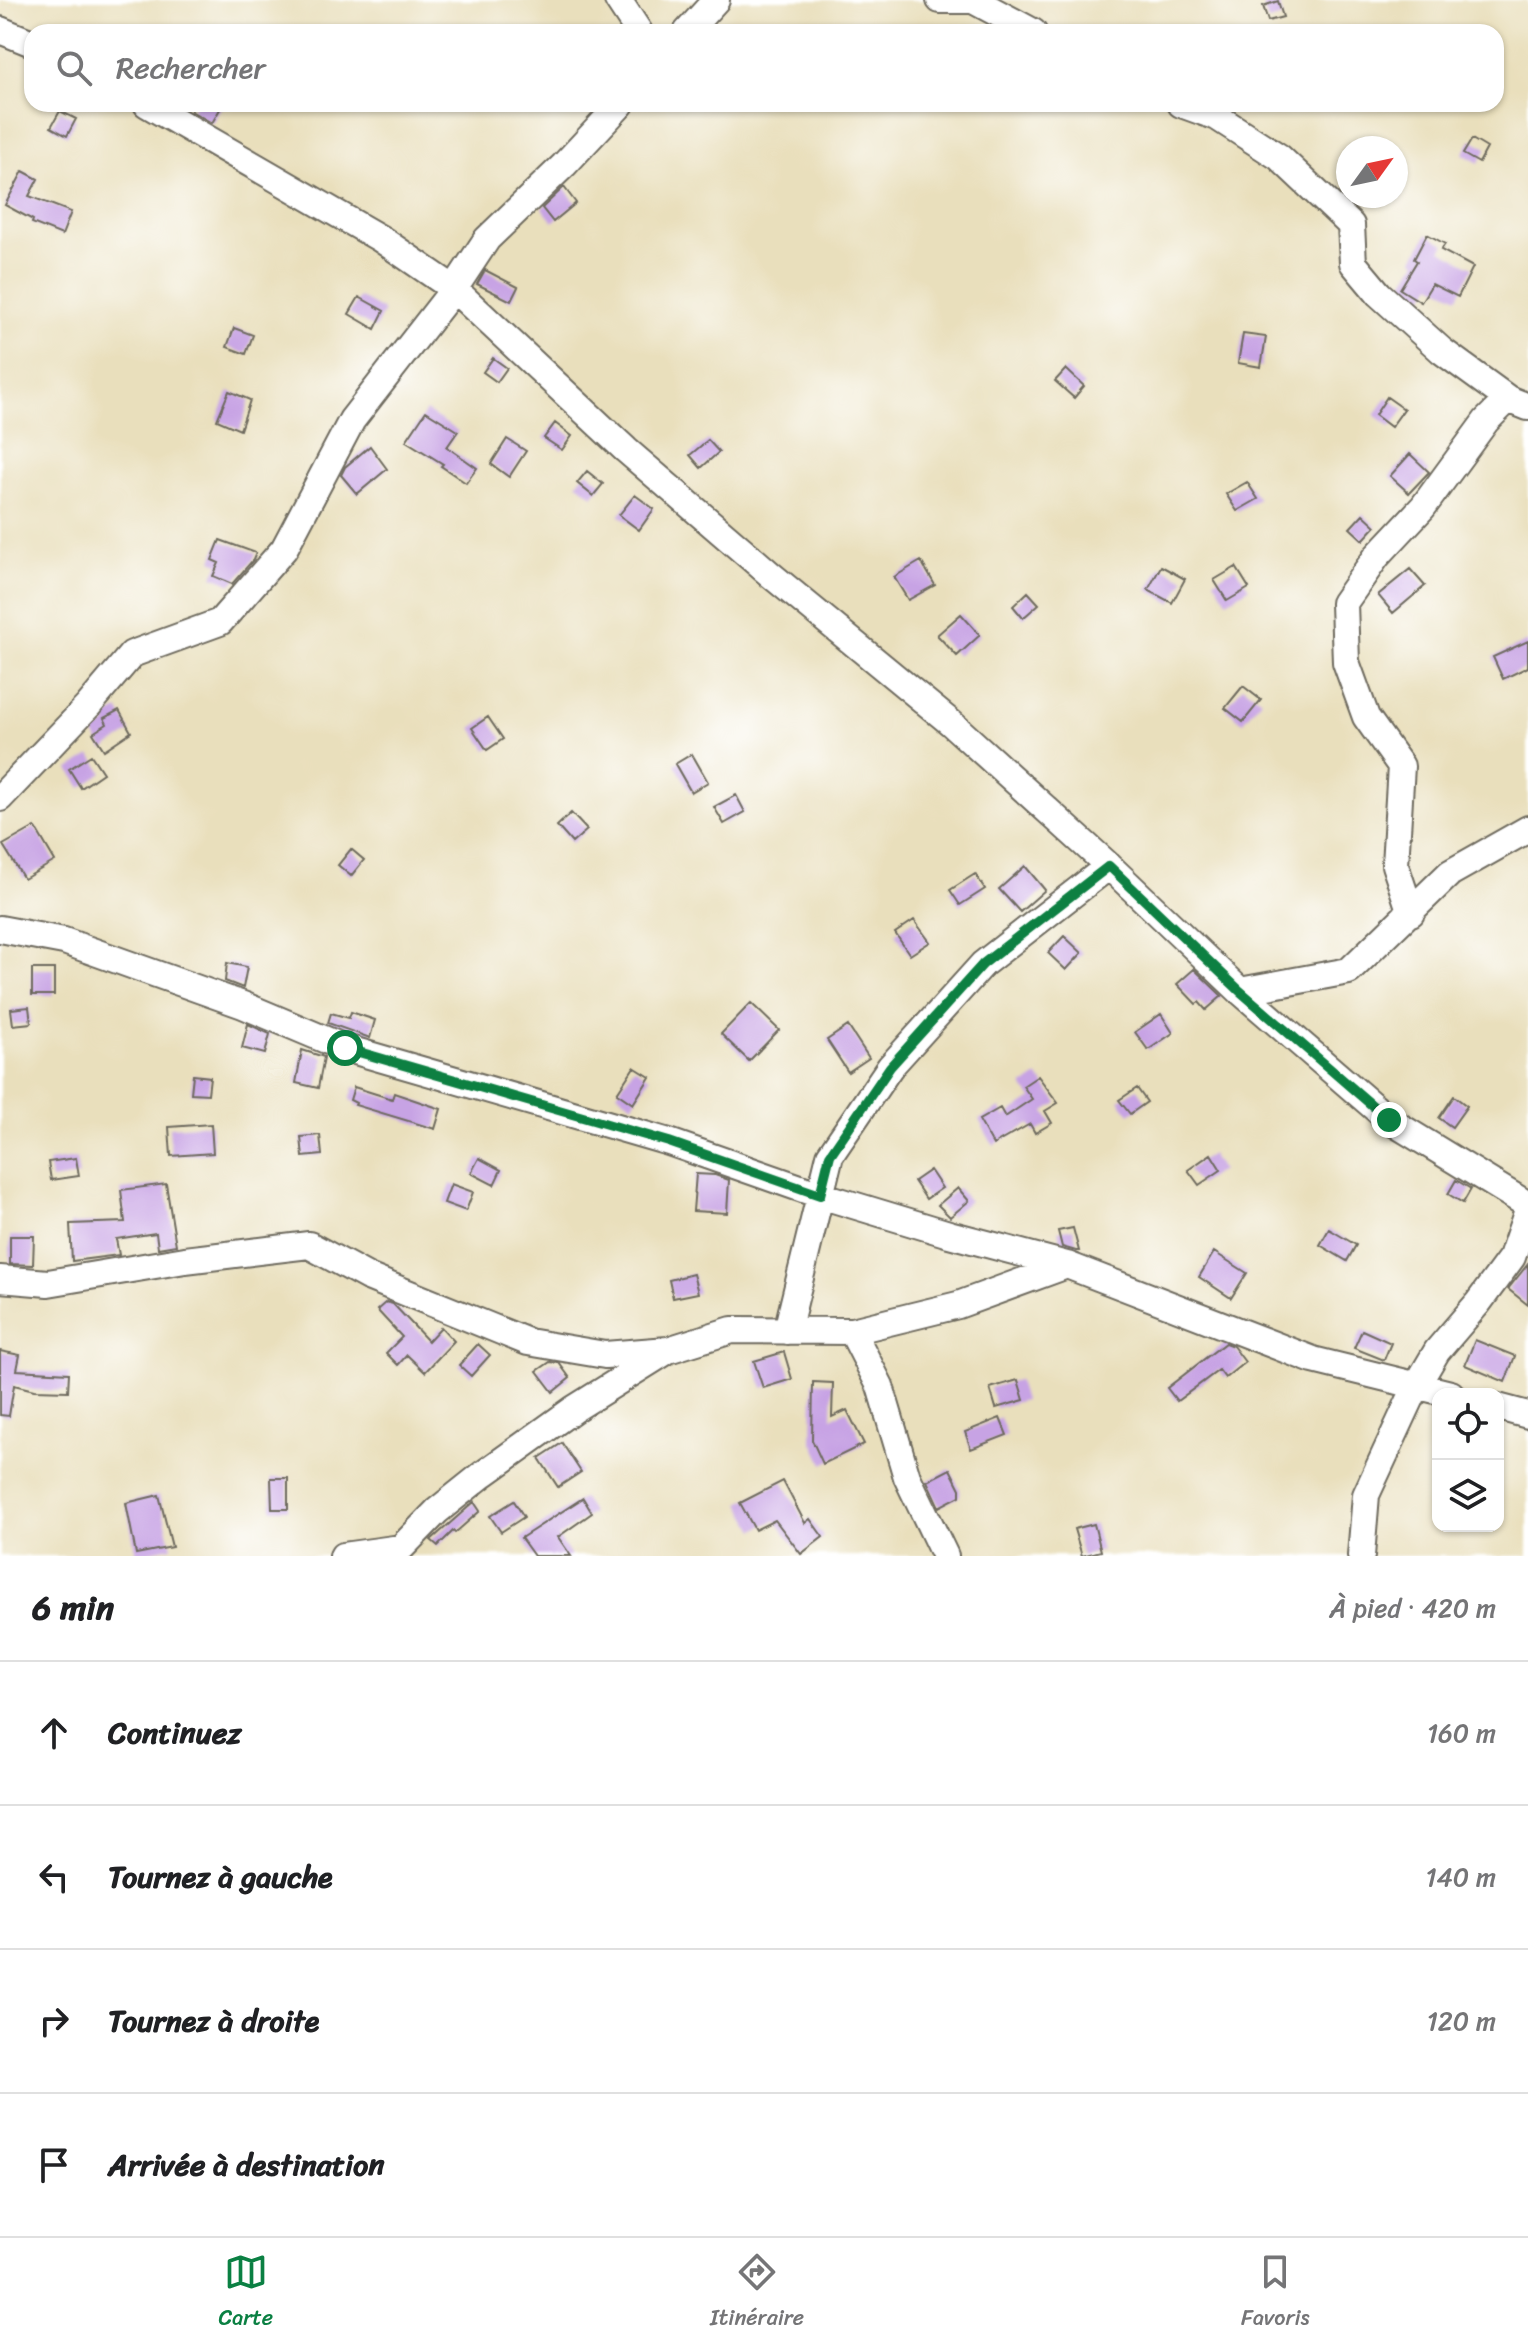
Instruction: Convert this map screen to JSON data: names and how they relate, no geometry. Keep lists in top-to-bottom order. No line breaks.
{"north":"top right","page":{"search":"Rechercher","heading":["6 min","À pied · 420 m"],"list":[["Continuez","160 m"],["Tournez à gauche","140 m"],["Tournez à droite","120 m"],"Arrivée à destination"],"nav":["Carte","Itinéraire","Favoris"]}}
